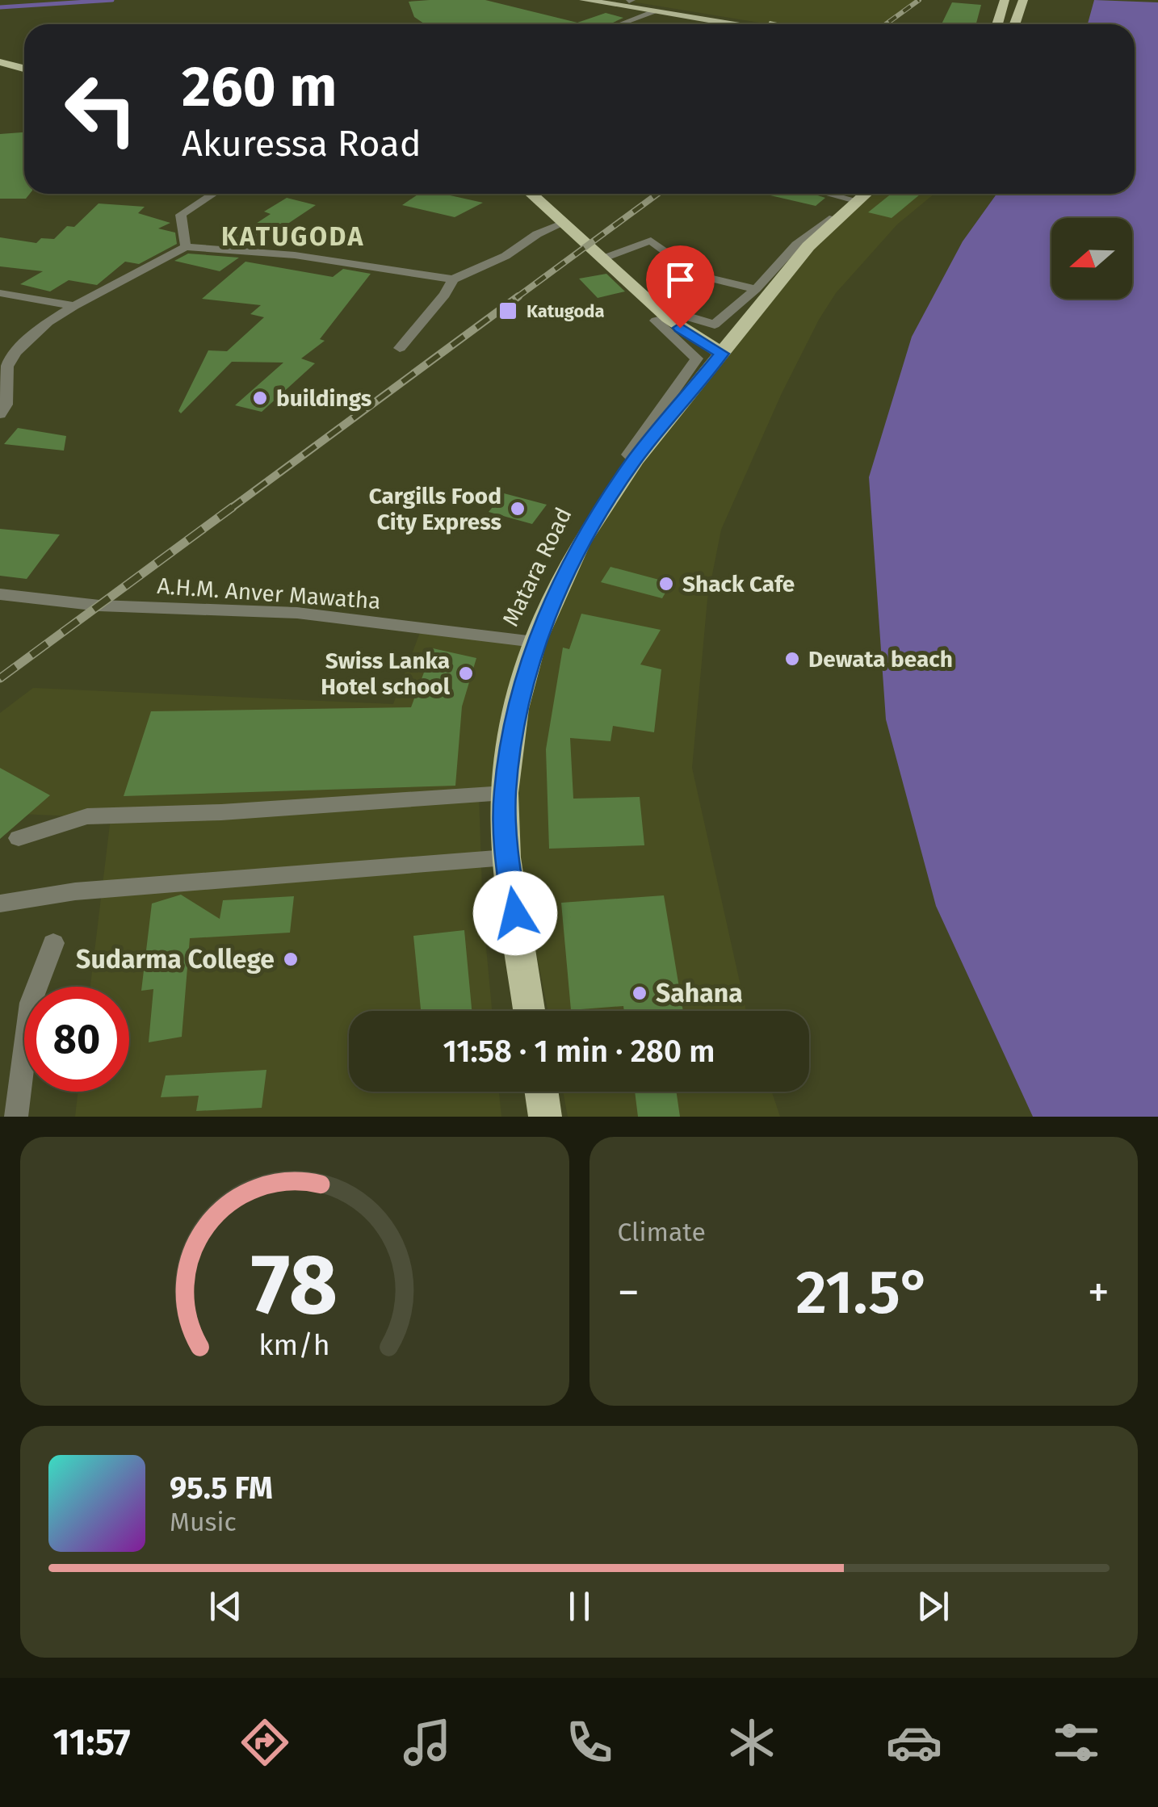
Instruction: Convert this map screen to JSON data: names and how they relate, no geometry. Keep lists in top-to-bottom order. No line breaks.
{"streets":{"highway":["Matara Road"],"street":["A.H.M. Anver Mawatha"]},"crossings":[["Matara Road","A.H.M. Anver Mawatha"]],"districts":["KATUGODA"],"places":{"transit":["Katugoda"],"other":["buildings","Cargills Food City Express","Shack Cafe","Dewata beach","Swiss Lanka Hotel school","Sudarma College","Sahana"]},"north":"left","page":{"turn":["260 m","Akuressa Road"],"limit":"80","trip":"11:58 · 1 min · 280 m","tile":"Climate","heat":["−","21.5°","+"],"song":["95.5 FM","Music"],"tabs":"11:57","gauge":["78","km/h"]}}
